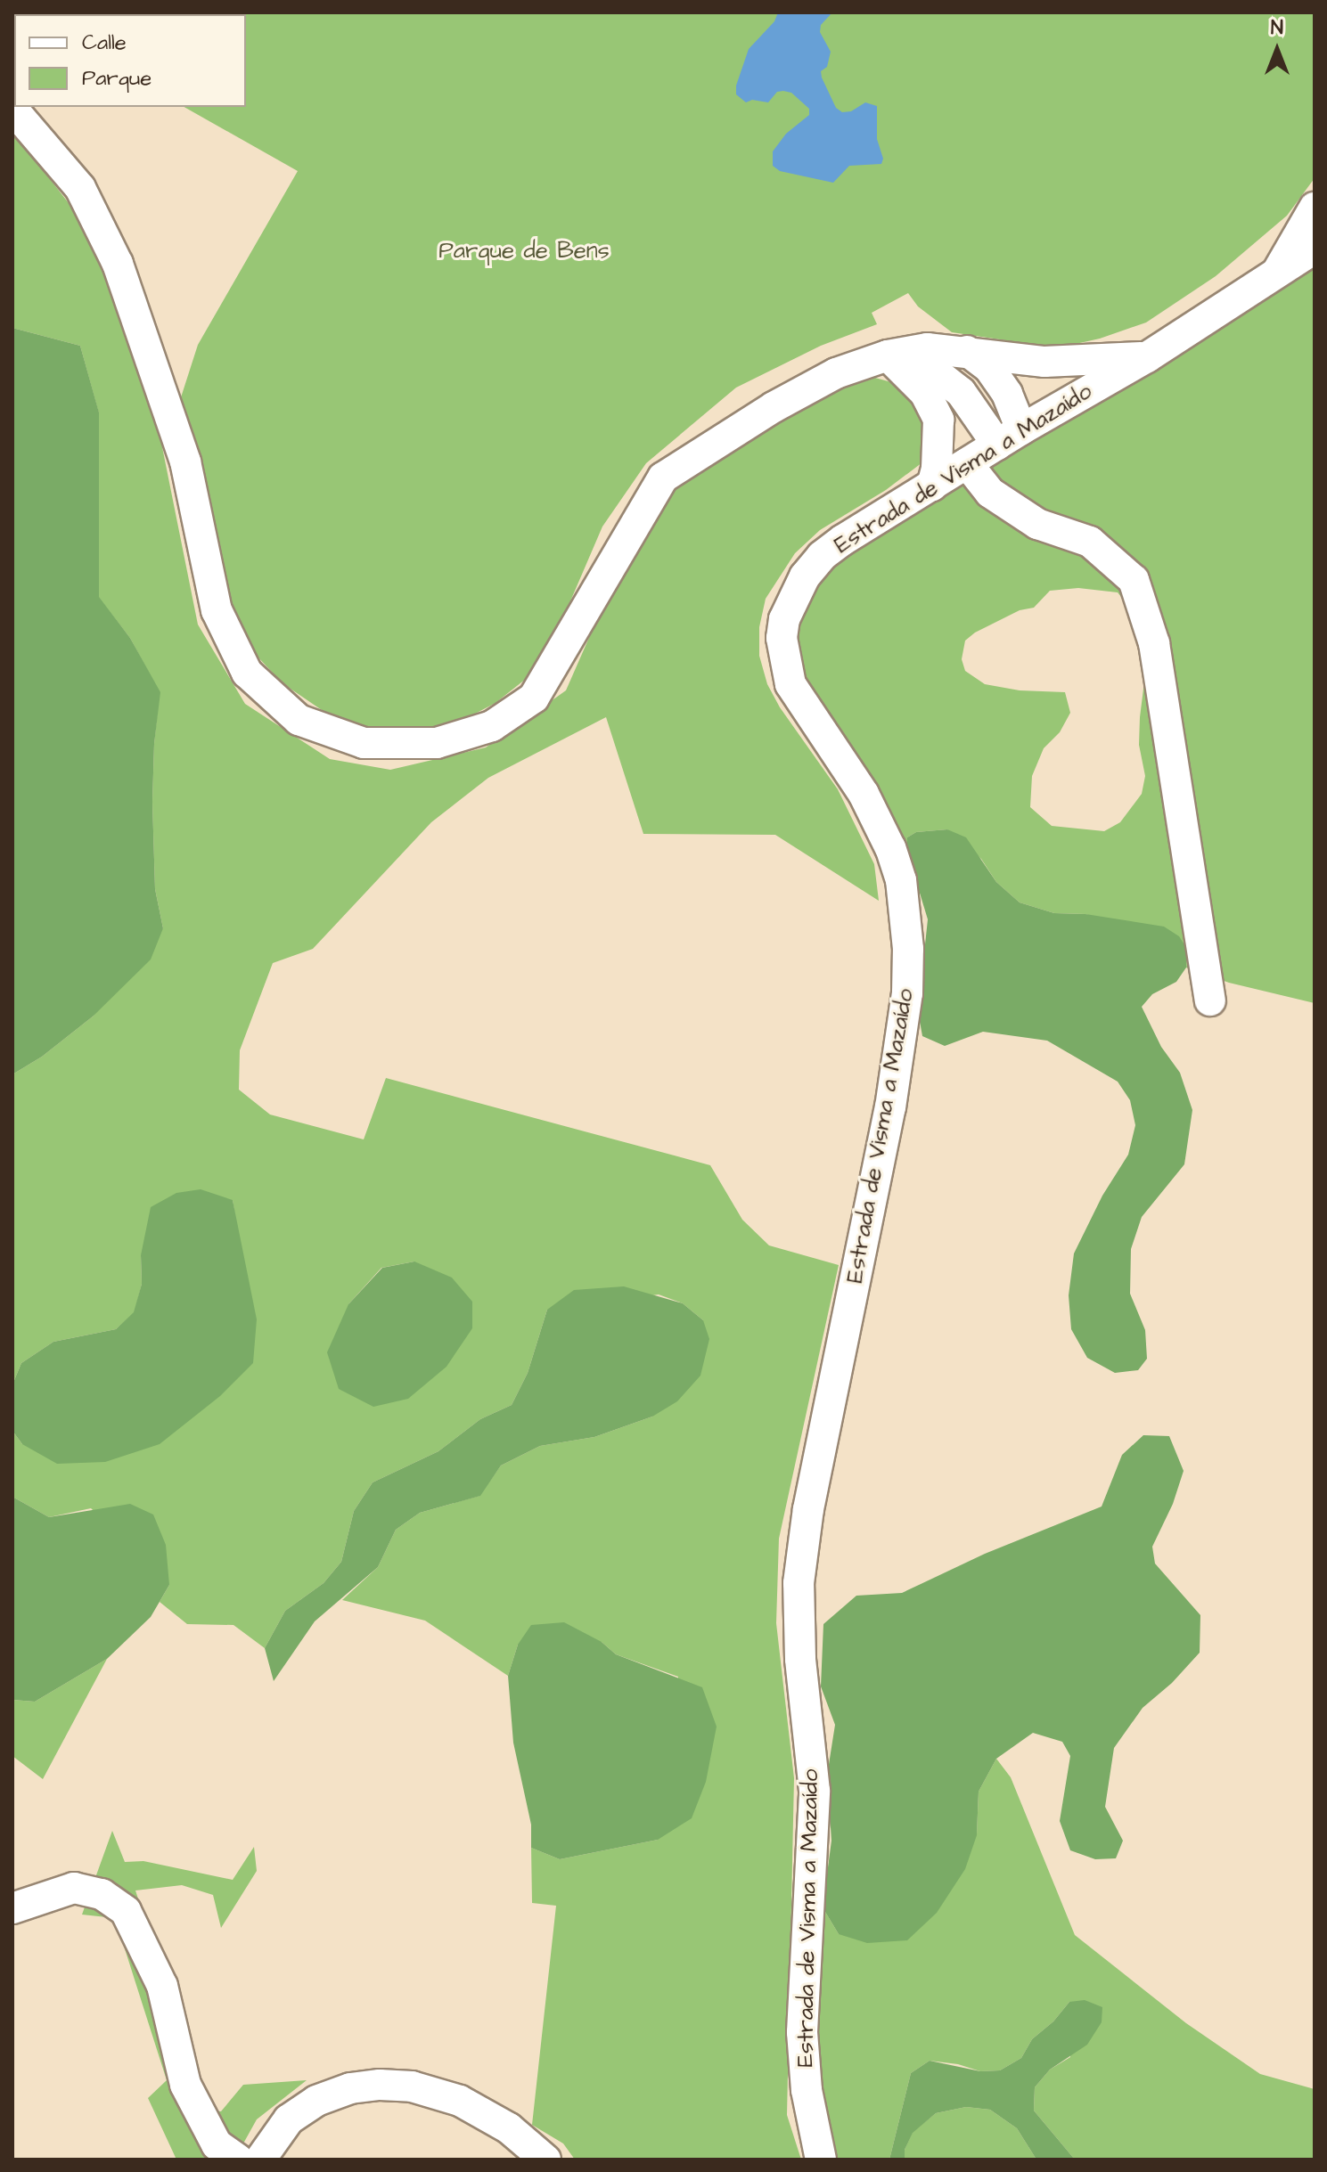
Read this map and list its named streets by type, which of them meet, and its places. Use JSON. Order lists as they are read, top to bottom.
{
  "streets": {
    "street": ["Estrada de Visma a Mazaído"]
  },
  "parks": ["Parque de Bens"],
  "legend": ["Calle", "Parque"],
  "north": "top"
}
